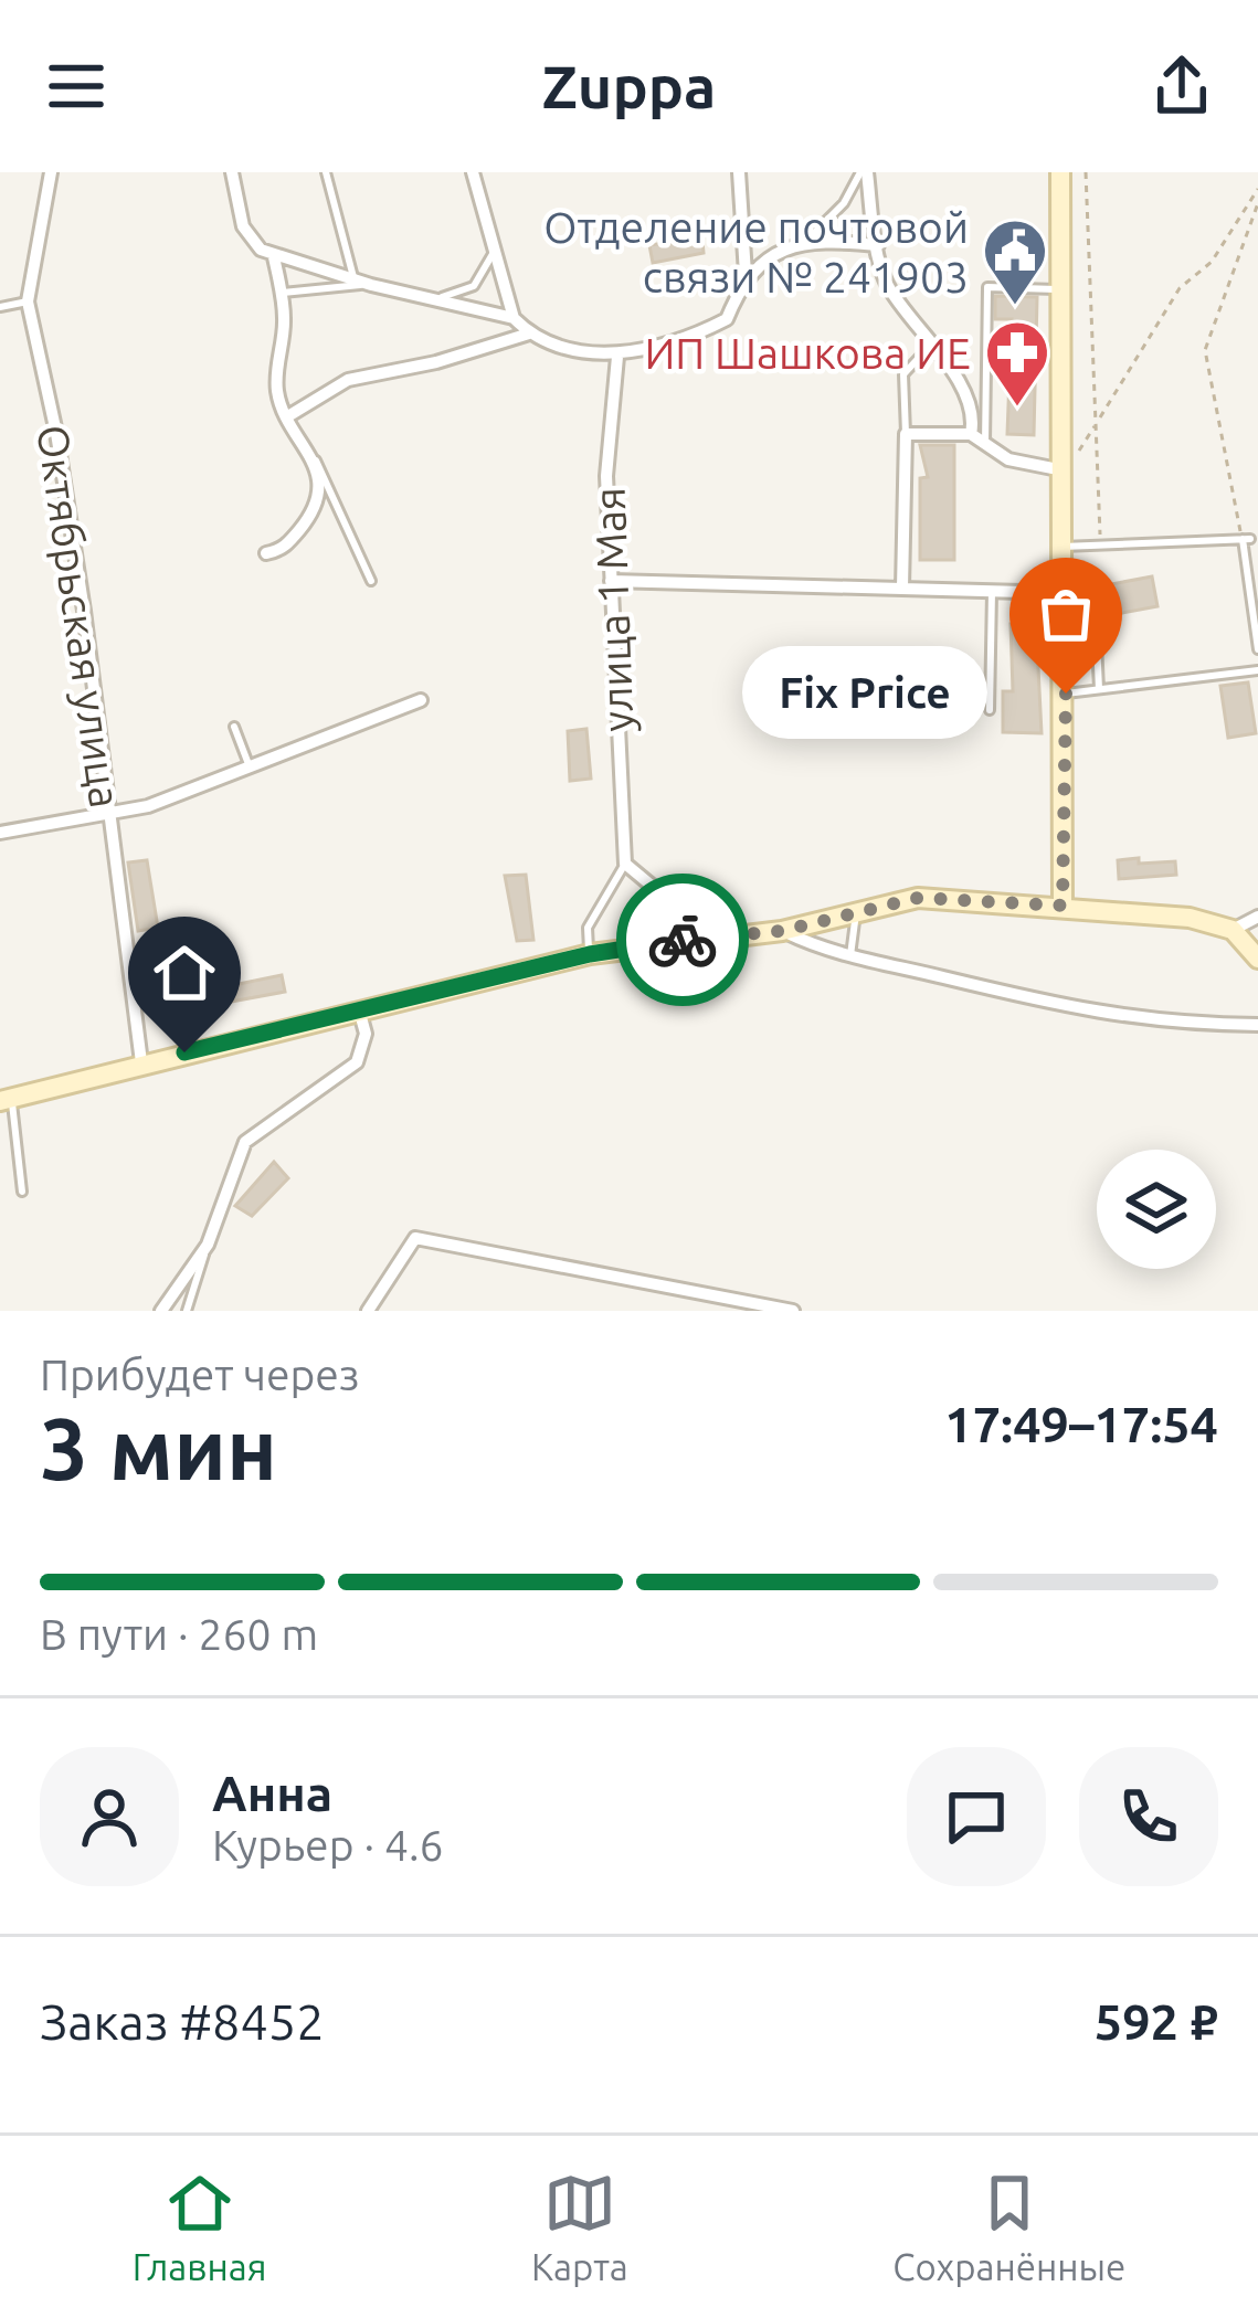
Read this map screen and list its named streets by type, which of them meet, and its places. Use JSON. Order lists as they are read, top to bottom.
{
  "streets": {
    "street": ["улица 1 Мая", "Октябрьская улица"]
  },
  "places": {
    "public building": ["Отделение почтовой связи № 241903"],
    "pharmacy": ["ИП Шашкова ИЕ"],
    "other": ["Fix Price"]
  },
  "page": {
    "header": "Zuppa",
    "bubble": "Fix Price",
    "heading": ["3 мин", "Прибудет через", "17:49–17:54"],
    "panel": [
      "Анна",
      "Курьер · 4.6",
      "Заказ #8452",
      "592 ₽"
    ],
    "bar": "В пути · 260 m",
    "tabs": ["Главная", "Карта", "Сохранённые"]
  }
}
